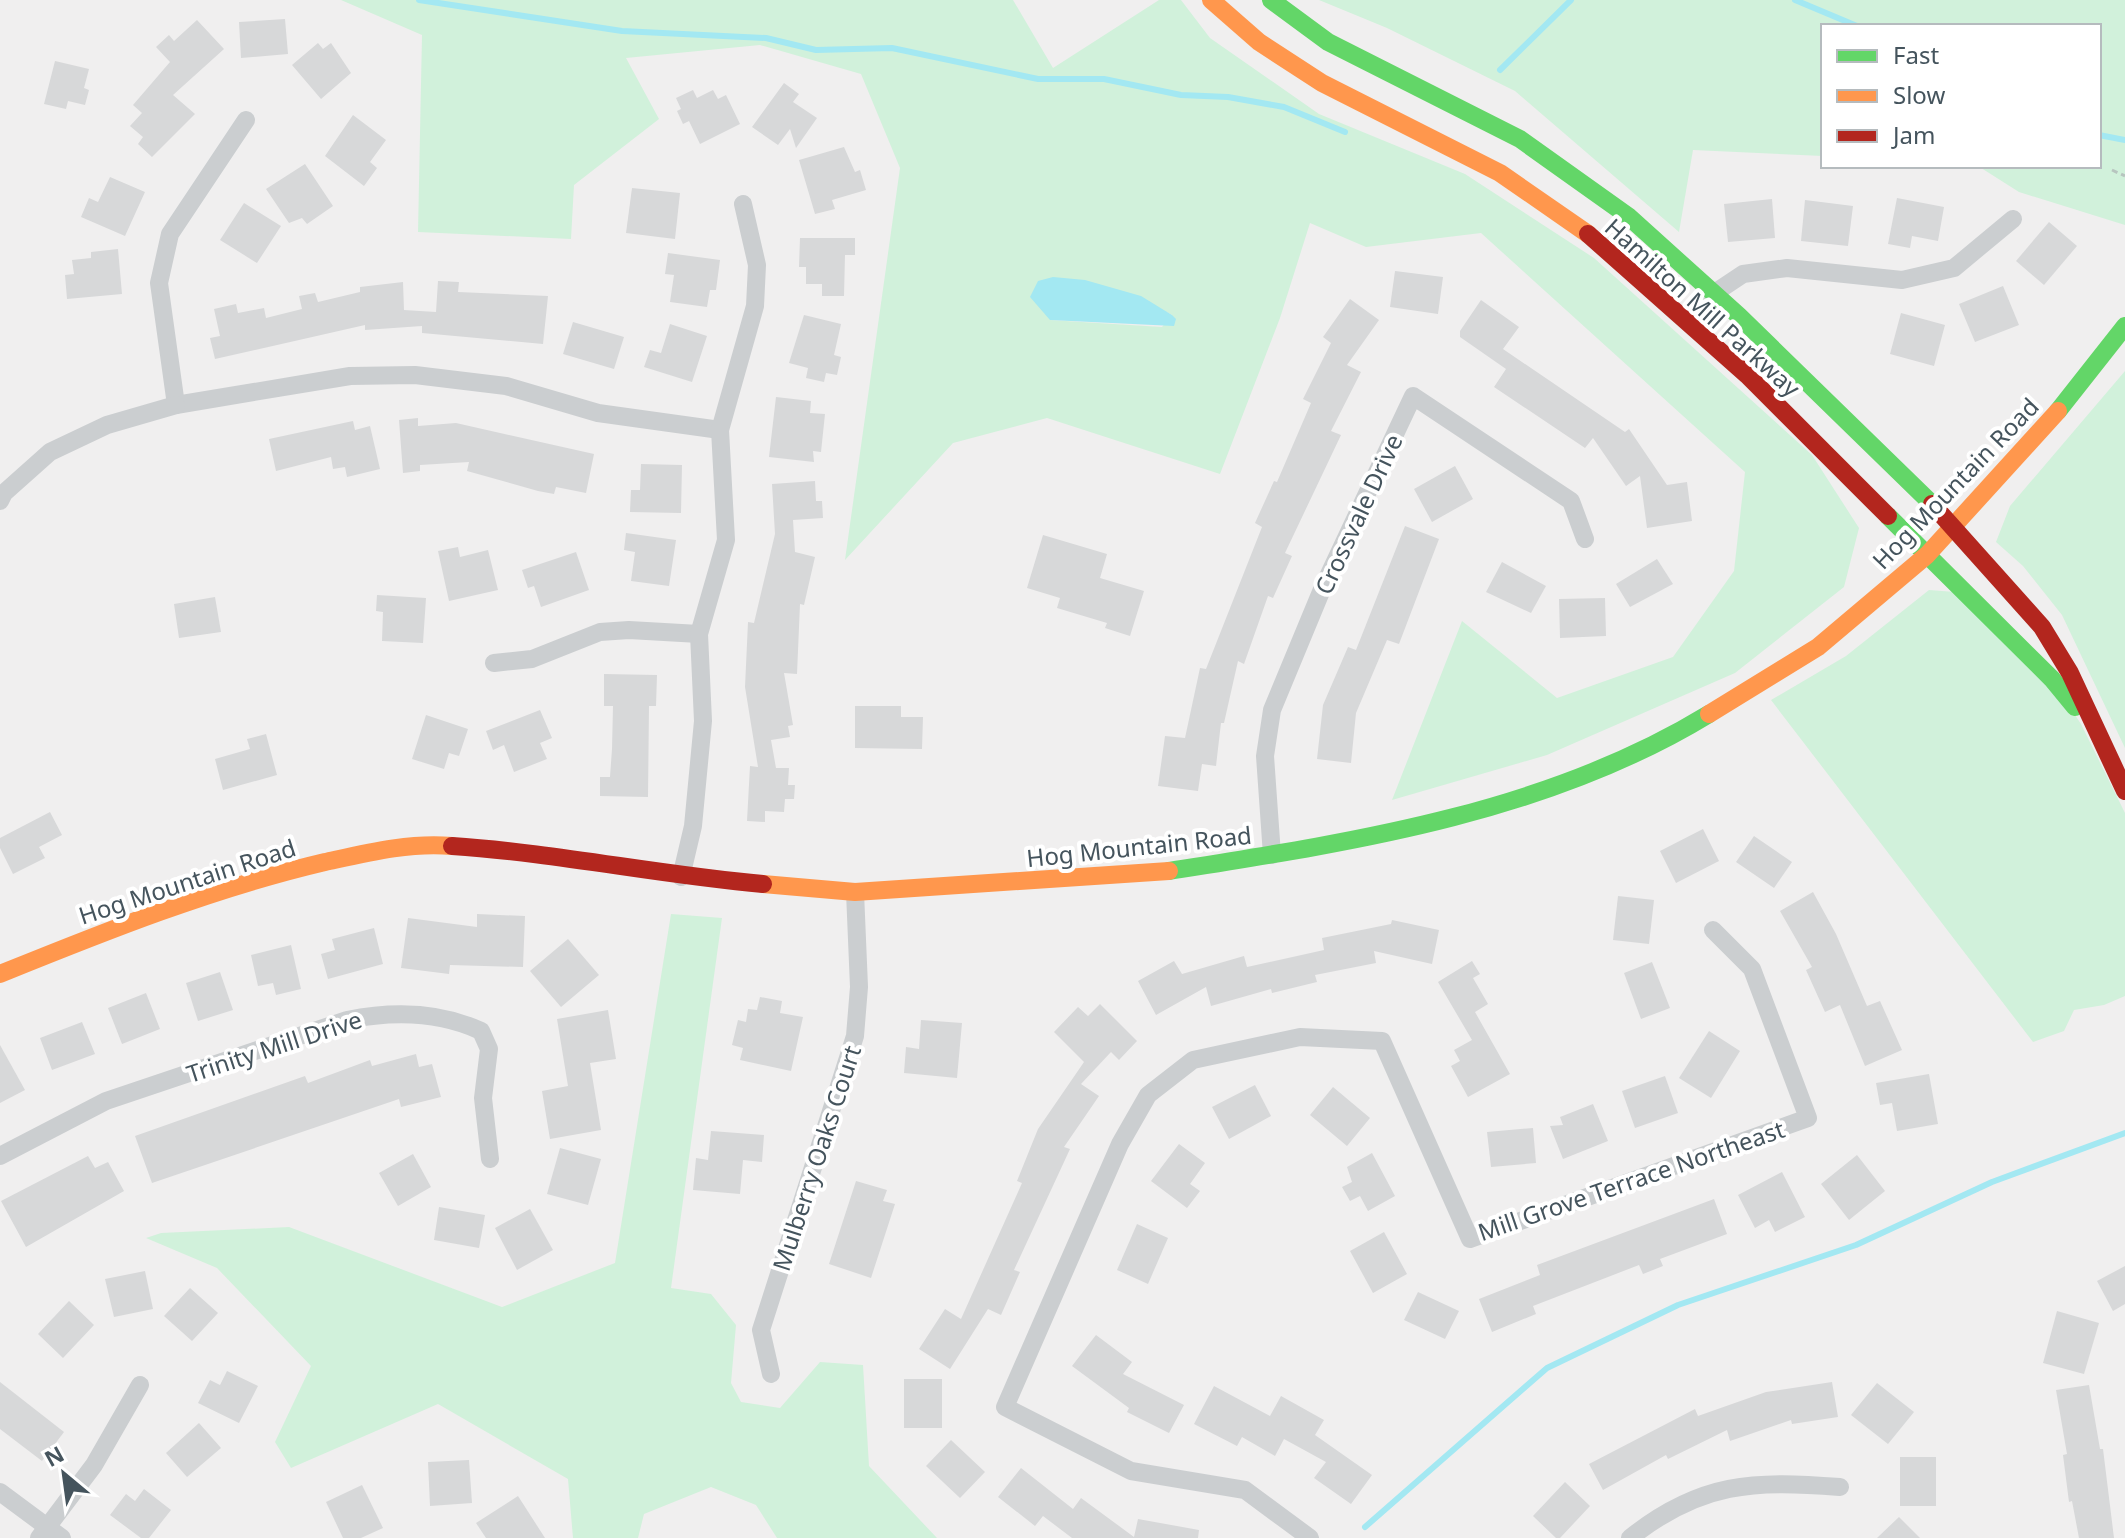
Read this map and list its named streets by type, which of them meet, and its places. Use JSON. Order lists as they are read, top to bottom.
{
  "streets": {
    "street": [
      "Hamilton Mill Parkway",
      "Hog Mountain Road",
      "Crossvale Drive",
      "Trinity Mill Drive",
      "Mulberry Oaks Court",
      "Mill Grove Terrace Northeast"
    ]
  },
  "crossings": [
    ["Hamilton Mill Parkway", "Hog Mountain Road"],
    ["Hog Mountain Road", "Crossvale Drive"],
    ["Hog Mountain Road", "Mulberry Oaks Court"]
  ],
  "legend": ["Fast", "Slow", "Jam"],
  "north": "top left"
}
